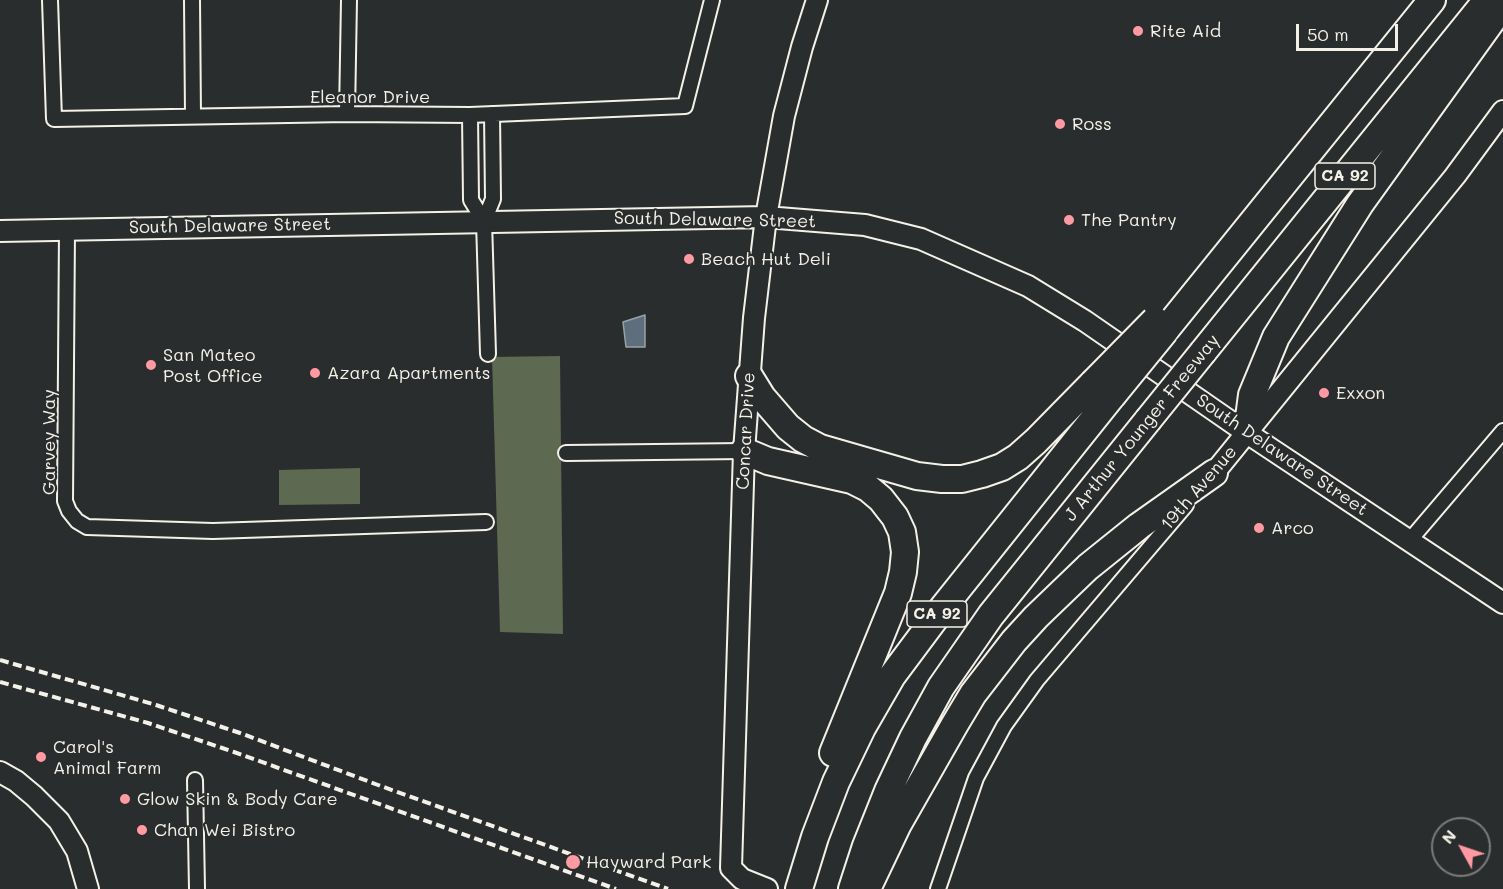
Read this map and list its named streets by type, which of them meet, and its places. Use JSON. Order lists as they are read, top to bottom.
{
  "streets": {
    "highway": ["CA 92", "J Arthur Younger Freeway"],
    "main road": ["South Delaware Street", "Concar Drive", "19th Avenue"],
    "street": ["Eleanor Drive", "Garvey Way"]
  },
  "crossings": [
    ["South Delaware Street", "Concar Drive"],
    ["South Delaware Street", "Garvey Way"],
    ["South Delaware Street", "19th Avenue"]
  ],
  "places": [
    "Rite Aid",
    "Ross",
    "The Pantry",
    "Beach Hut Deli",
    "San Mateo Post Office",
    "Azara Apartments",
    "Exxon",
    "Arco",
    "Carol's Animal Farm",
    "Glow Skin & Body Care",
    "Chan Wei Bistro",
    "Hayward Park"
  ],
  "scale_bar": "50 m",
  "north": "top left"
}
